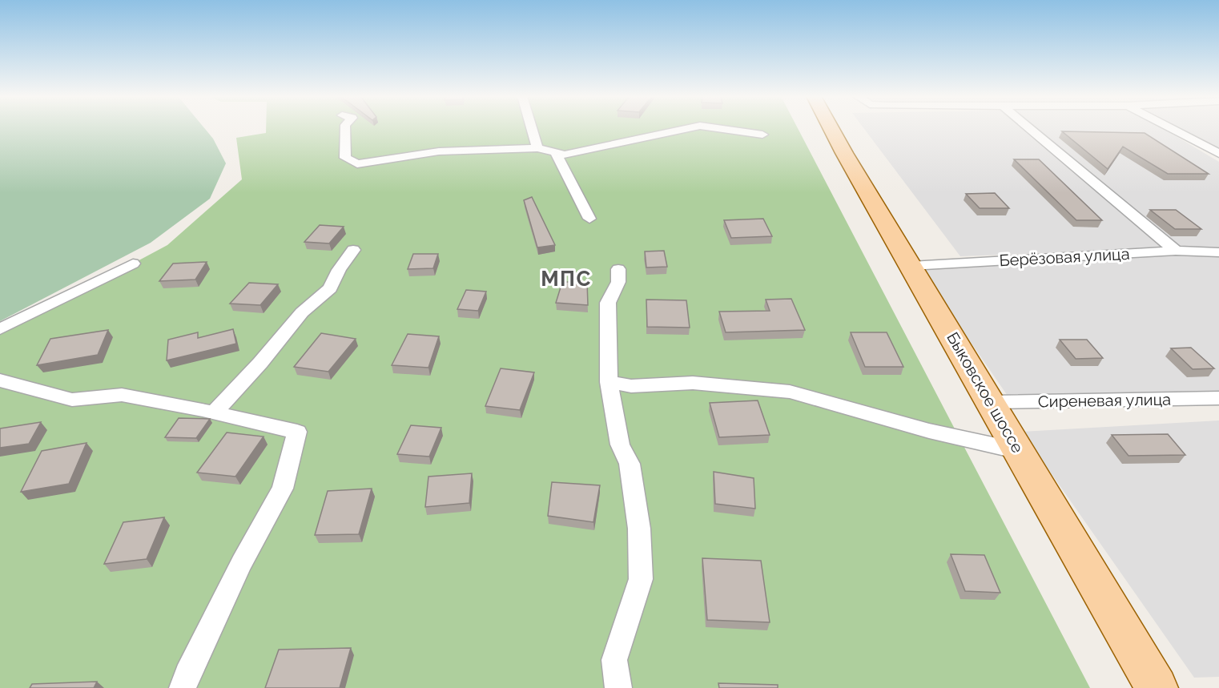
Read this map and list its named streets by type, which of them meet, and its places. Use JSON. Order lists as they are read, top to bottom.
{
  "streets": {
    "main road": ["Быковское шоссе"],
    "street": ["Берёзовая улица", "Сиреневая улица"]
  },
  "crossings": [
    ["Берёзовая улица", "Быковское шоссе"],
    ["Быковское шоссе", "Сиреневая улица"]
  ],
  "districts": ["МПС"]
}
